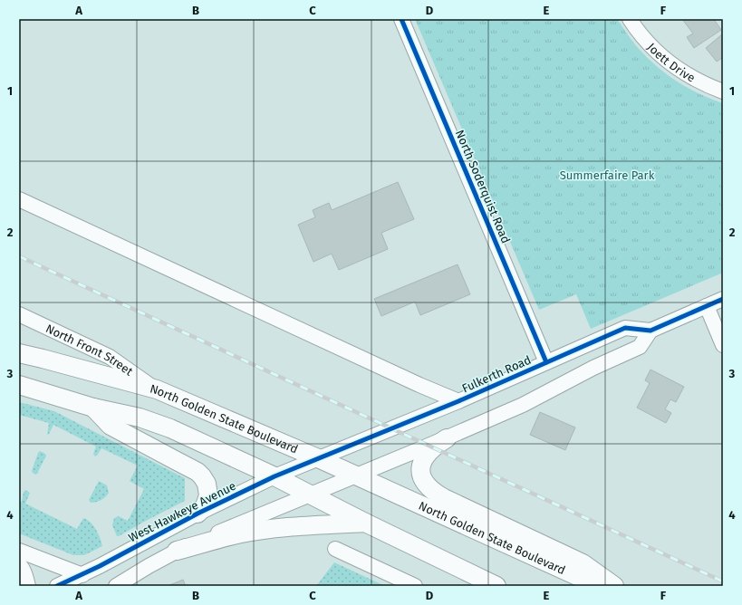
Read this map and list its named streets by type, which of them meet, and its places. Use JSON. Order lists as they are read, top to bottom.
{
  "streets": {
    "main road": ["North Golden State Boulevard"],
    "street": [
      "Joett Drive",
      "North Soderquist Road",
      "North Front Street",
      "Fulkerth Road",
      "West Hawkeye Avenue"
    ]
  },
  "crossings": [
    ["North Soderquist Road", "Fulkerth Road"],
    ["North Front Street", "North Golden State Boulevard"],
    ["Fulkerth Road", "North Golden State Boulevard"],
    ["Fulkerth Road", "West Hawkeye Avenue"],
    ["North Golden State Boulevard", "West Hawkeye Avenue"]
  ],
  "parks": ["Summerfaire Park"],
  "grid": {
    "columns": [
      "A",
      "B",
      "C",
      "D",
      "E",
      "F"
    ],
    "rows": [
      "1",
      "2",
      "3",
      "4"
    ]
  }
}
